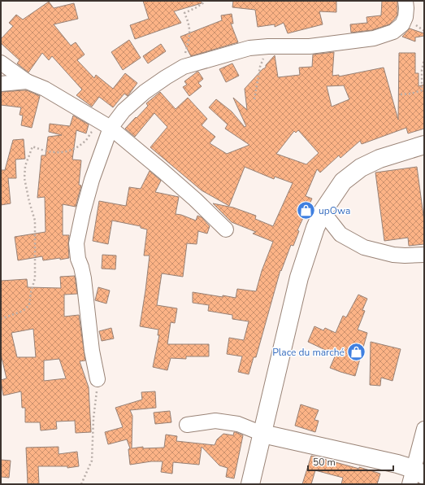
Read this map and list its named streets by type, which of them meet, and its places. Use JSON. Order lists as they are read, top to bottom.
{
  "places": {
    "shop": ["upOwa", "Place du marché"]
  },
  "scale_bar": "50 m"
}
